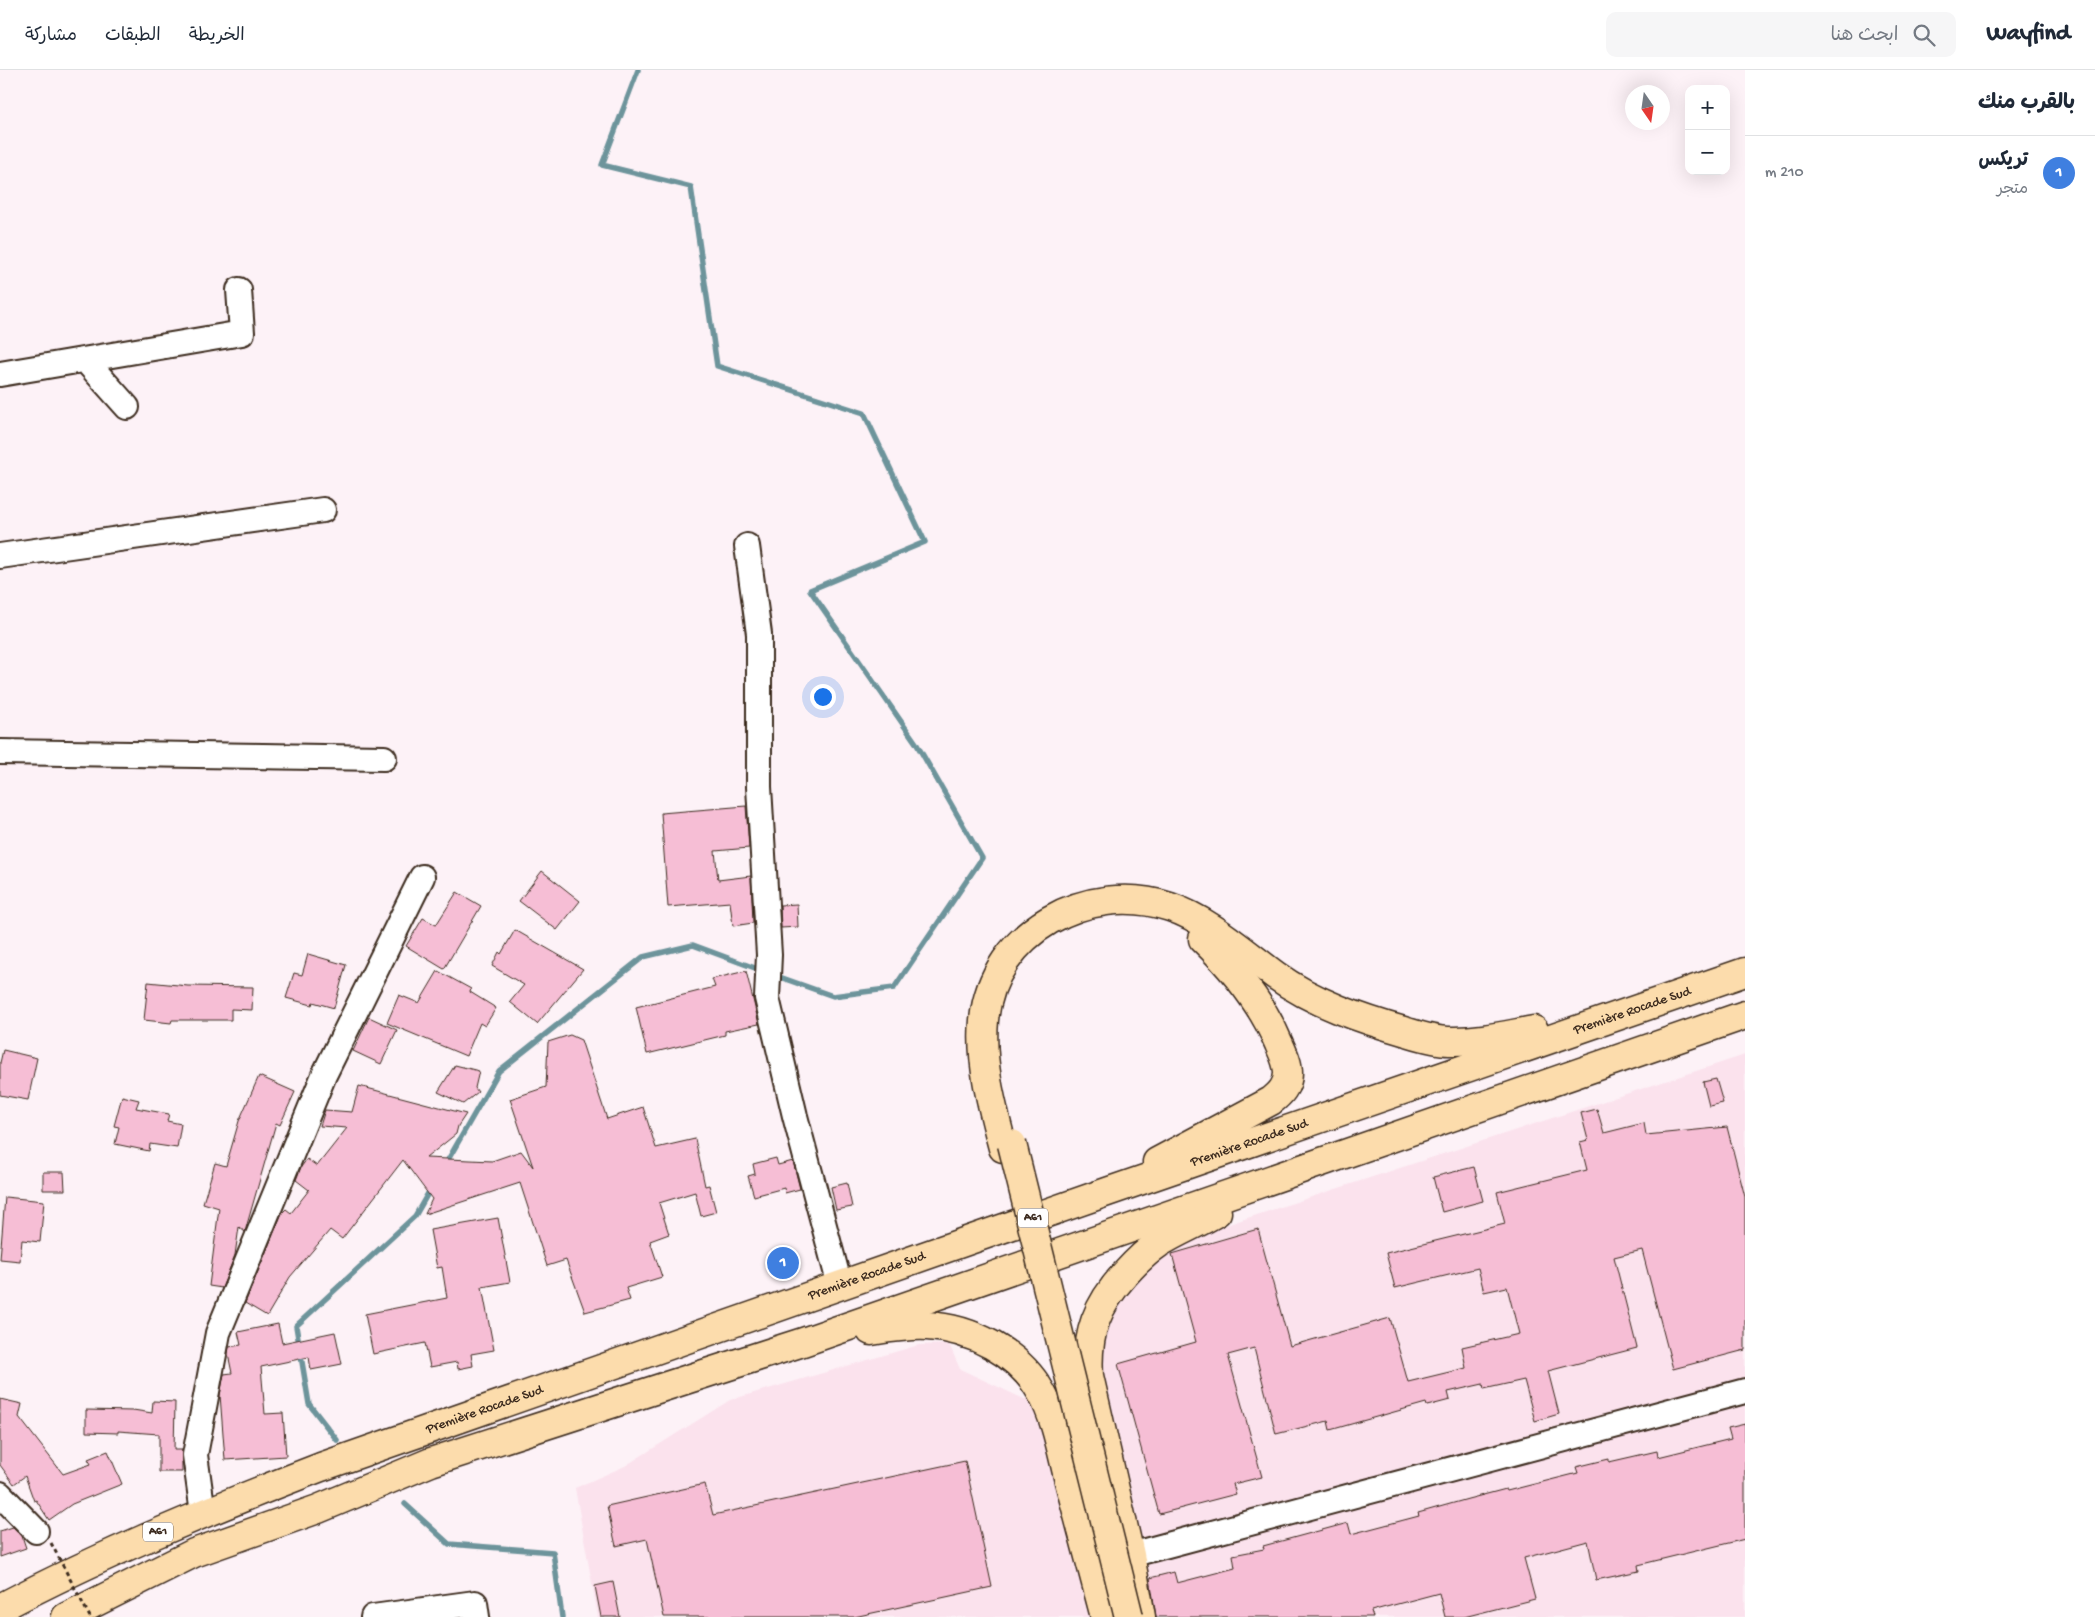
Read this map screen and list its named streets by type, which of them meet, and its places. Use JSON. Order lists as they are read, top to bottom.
{
  "streets": {
    "highway": ["Première Rocade Sud", "A61"]
  },
  "north": "bottom",
  "page": {
    "header": "Wayfind",
    "search": "ابحث هنا",
    "nav": ["الخريطة", "الطبقات", "مشاركة"],
    "heading": "بالقرب منك",
    "map_buttons": ["+", "−"],
    "list": [
      {
        "mark": "1",
        "name": "تريكس",
        "note": "متجر",
        "value": "210 m"
      }
    ],
    "pins": "1"
  }
}
